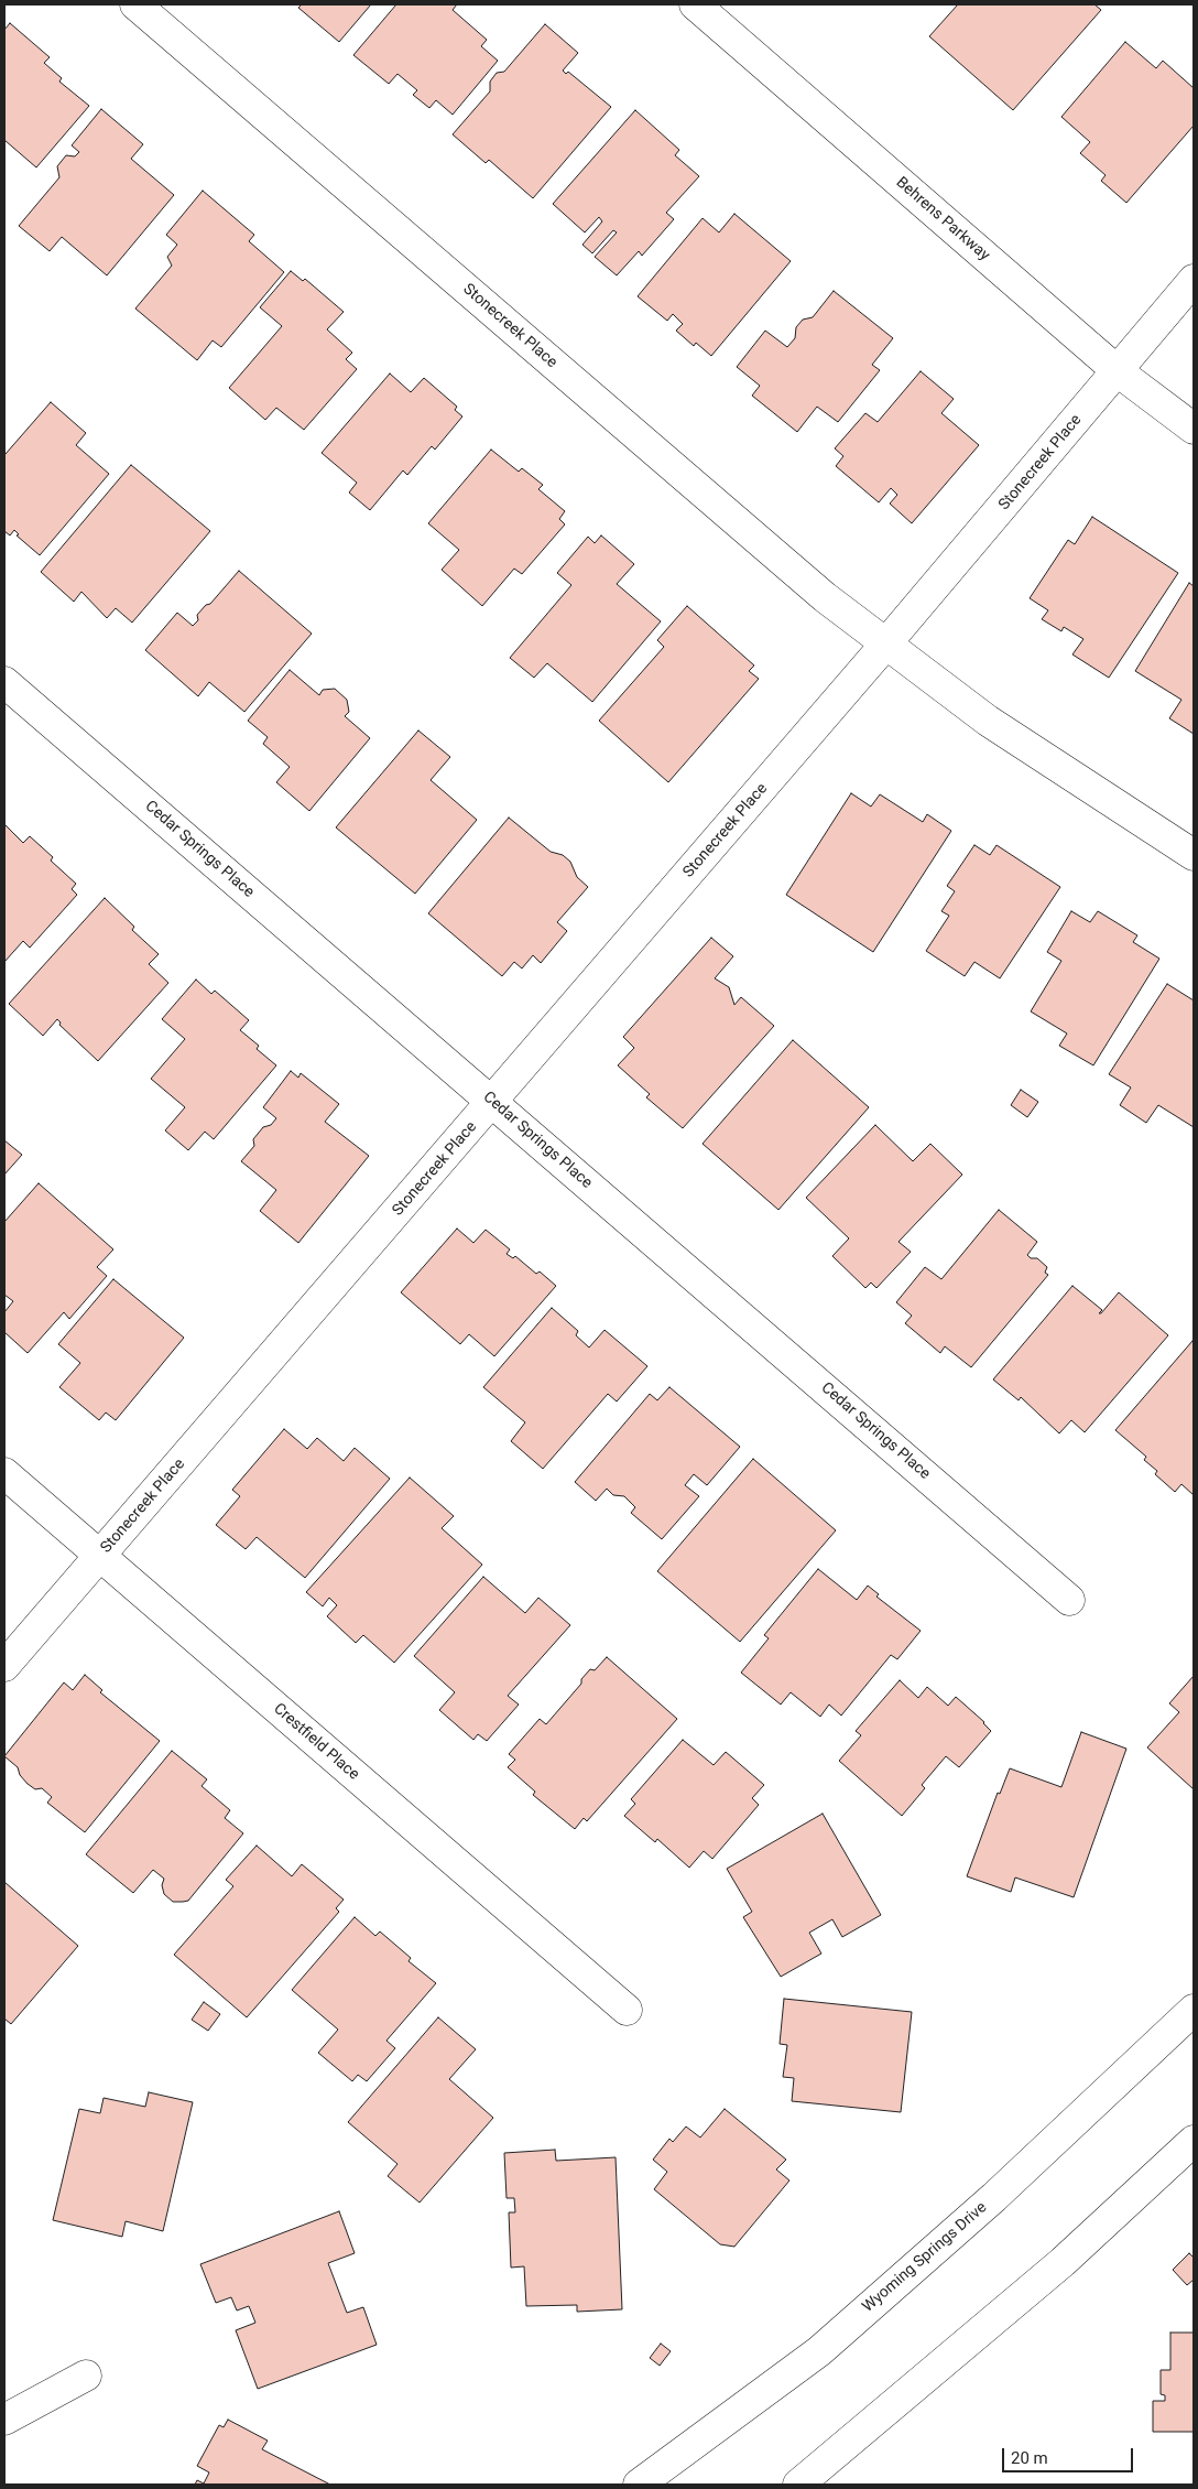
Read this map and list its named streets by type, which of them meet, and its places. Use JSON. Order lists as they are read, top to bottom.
{
  "streets": {
    "street": [
      "Behrens Parkway",
      "Stonecreek Place",
      "Cedar Springs Place",
      "Crestfield Place",
      "Wyoming Springs Drive"
    ]
  },
  "crossings": [
    ["Behrens Parkway", "Stonecreek Place"],
    ["Stonecreek Place", "Cedar Springs Place"],
    ["Stonecreek Place", "Crestfield Place"]
  ],
  "scale_bar": "20 m"
}
